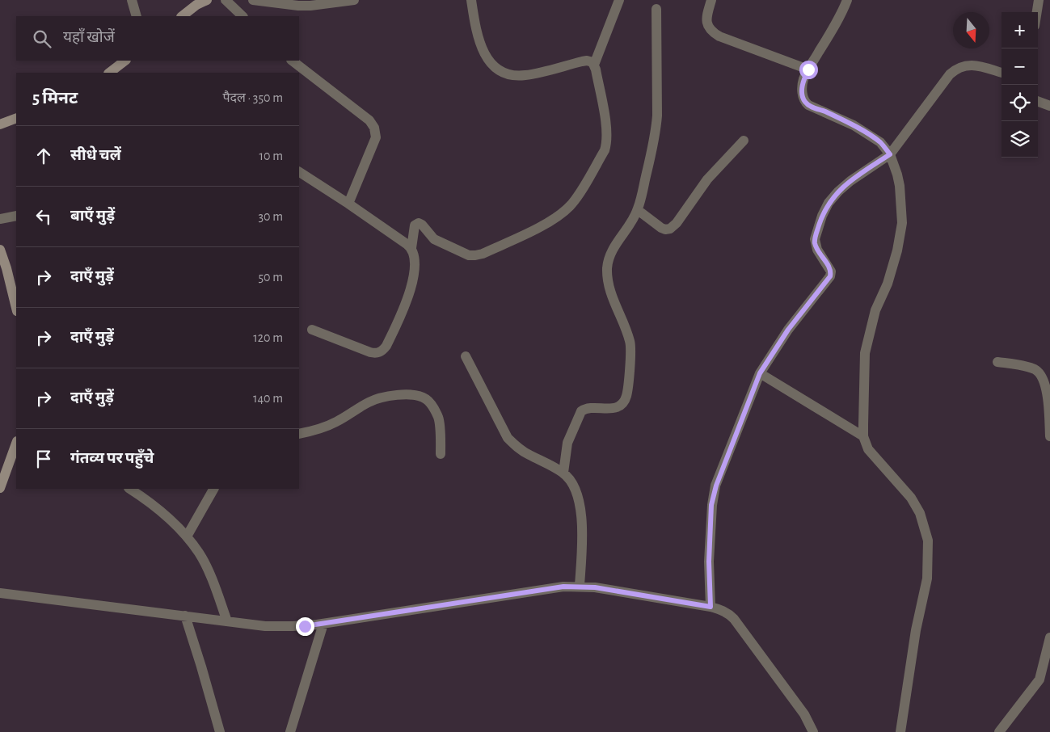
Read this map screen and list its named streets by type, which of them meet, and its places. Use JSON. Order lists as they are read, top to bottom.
{
  "north": "bottom",
  "page": {
    "map_buttons": ["+", "−"],
    "search": "यहाँ खोजें",
    "heading": ["5 मिनट", "पैदल · 350 m"],
    "list": [
      ["सीधे चलें", "10 m"],
      ["बाएँ मुड़ें", "30 m"],
      ["दाएँ मुड़ें", "50 m"],
      ["दाएँ मुड़ें", "120 m"],
      ["दाएँ मुड़ें", "140 m"],
      "गंतव्य पर पहुँचे"
    ]
  }
}
